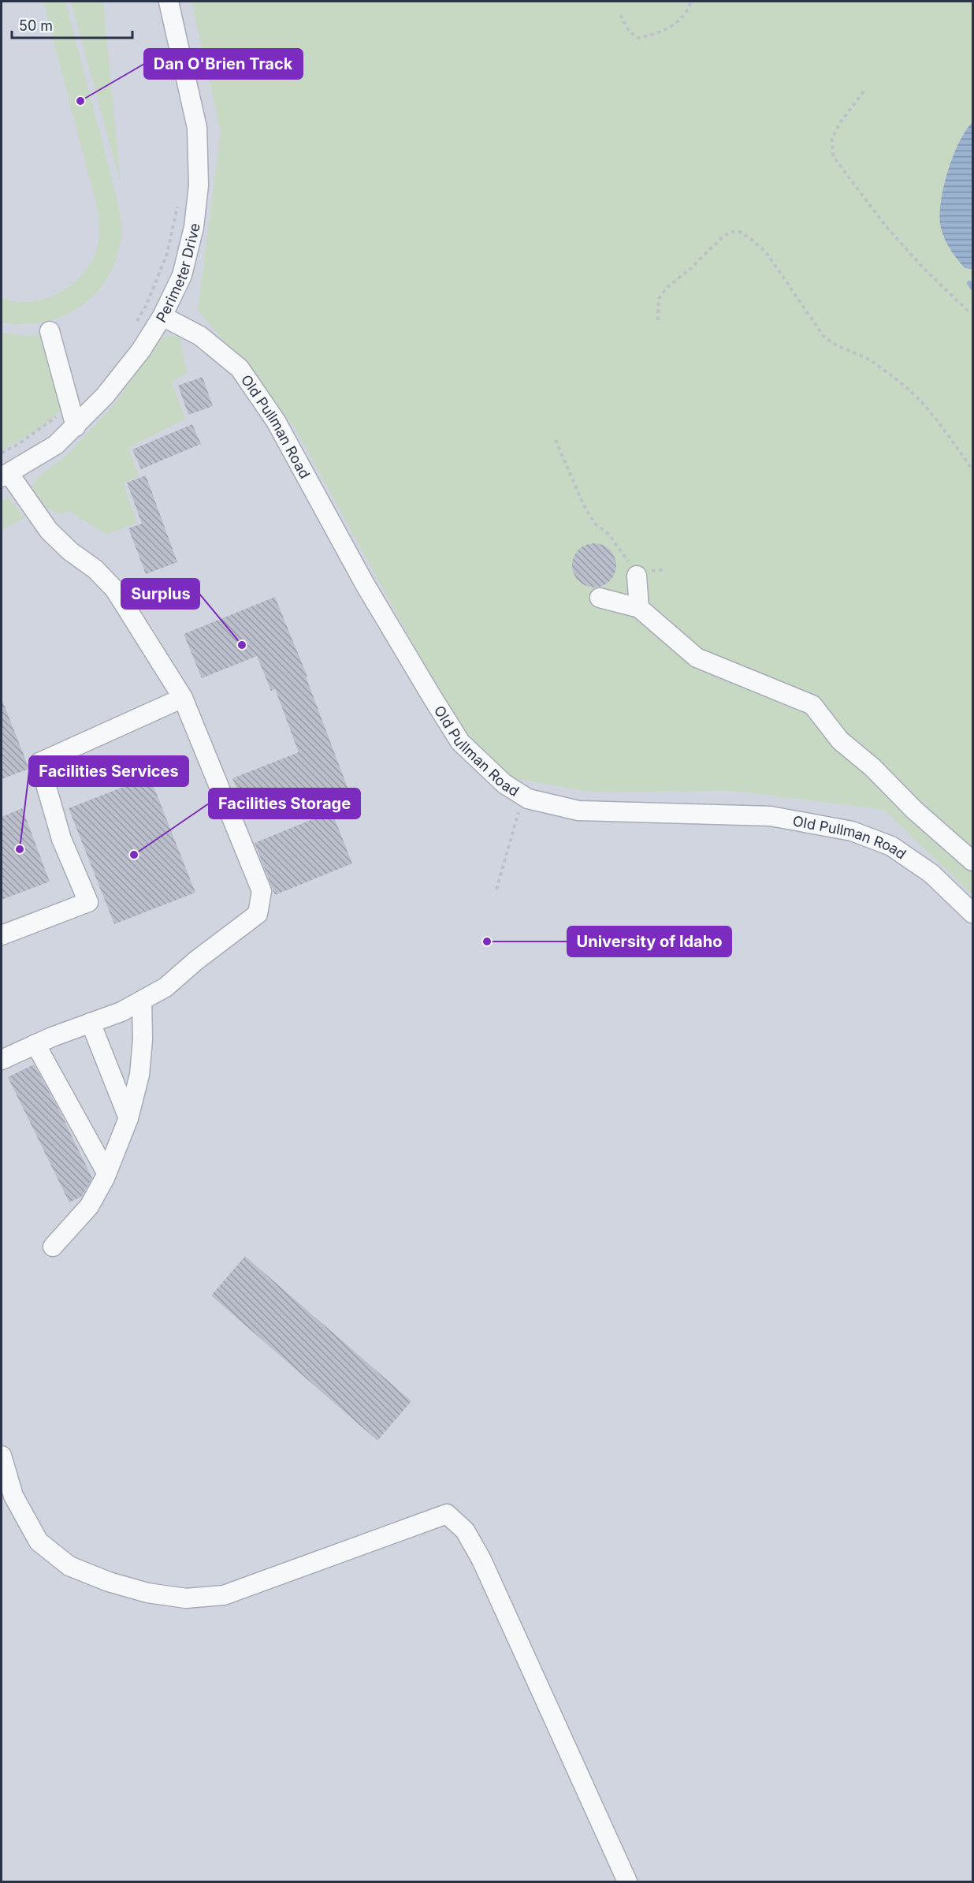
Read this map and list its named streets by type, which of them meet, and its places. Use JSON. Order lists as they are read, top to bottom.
{
  "streets": {
    "street": ["Perimeter Drive", "Old Pullman Road"]
  },
  "crossings": [
    ["Perimeter Drive", "Old Pullman Road"]
  ],
  "places": [
    "Dan O'Brien Track",
    "Surplus",
    "Facilities Services",
    "Facilities Storage",
    "University of Idaho"
  ],
  "scale_bar": "50 m"
}
